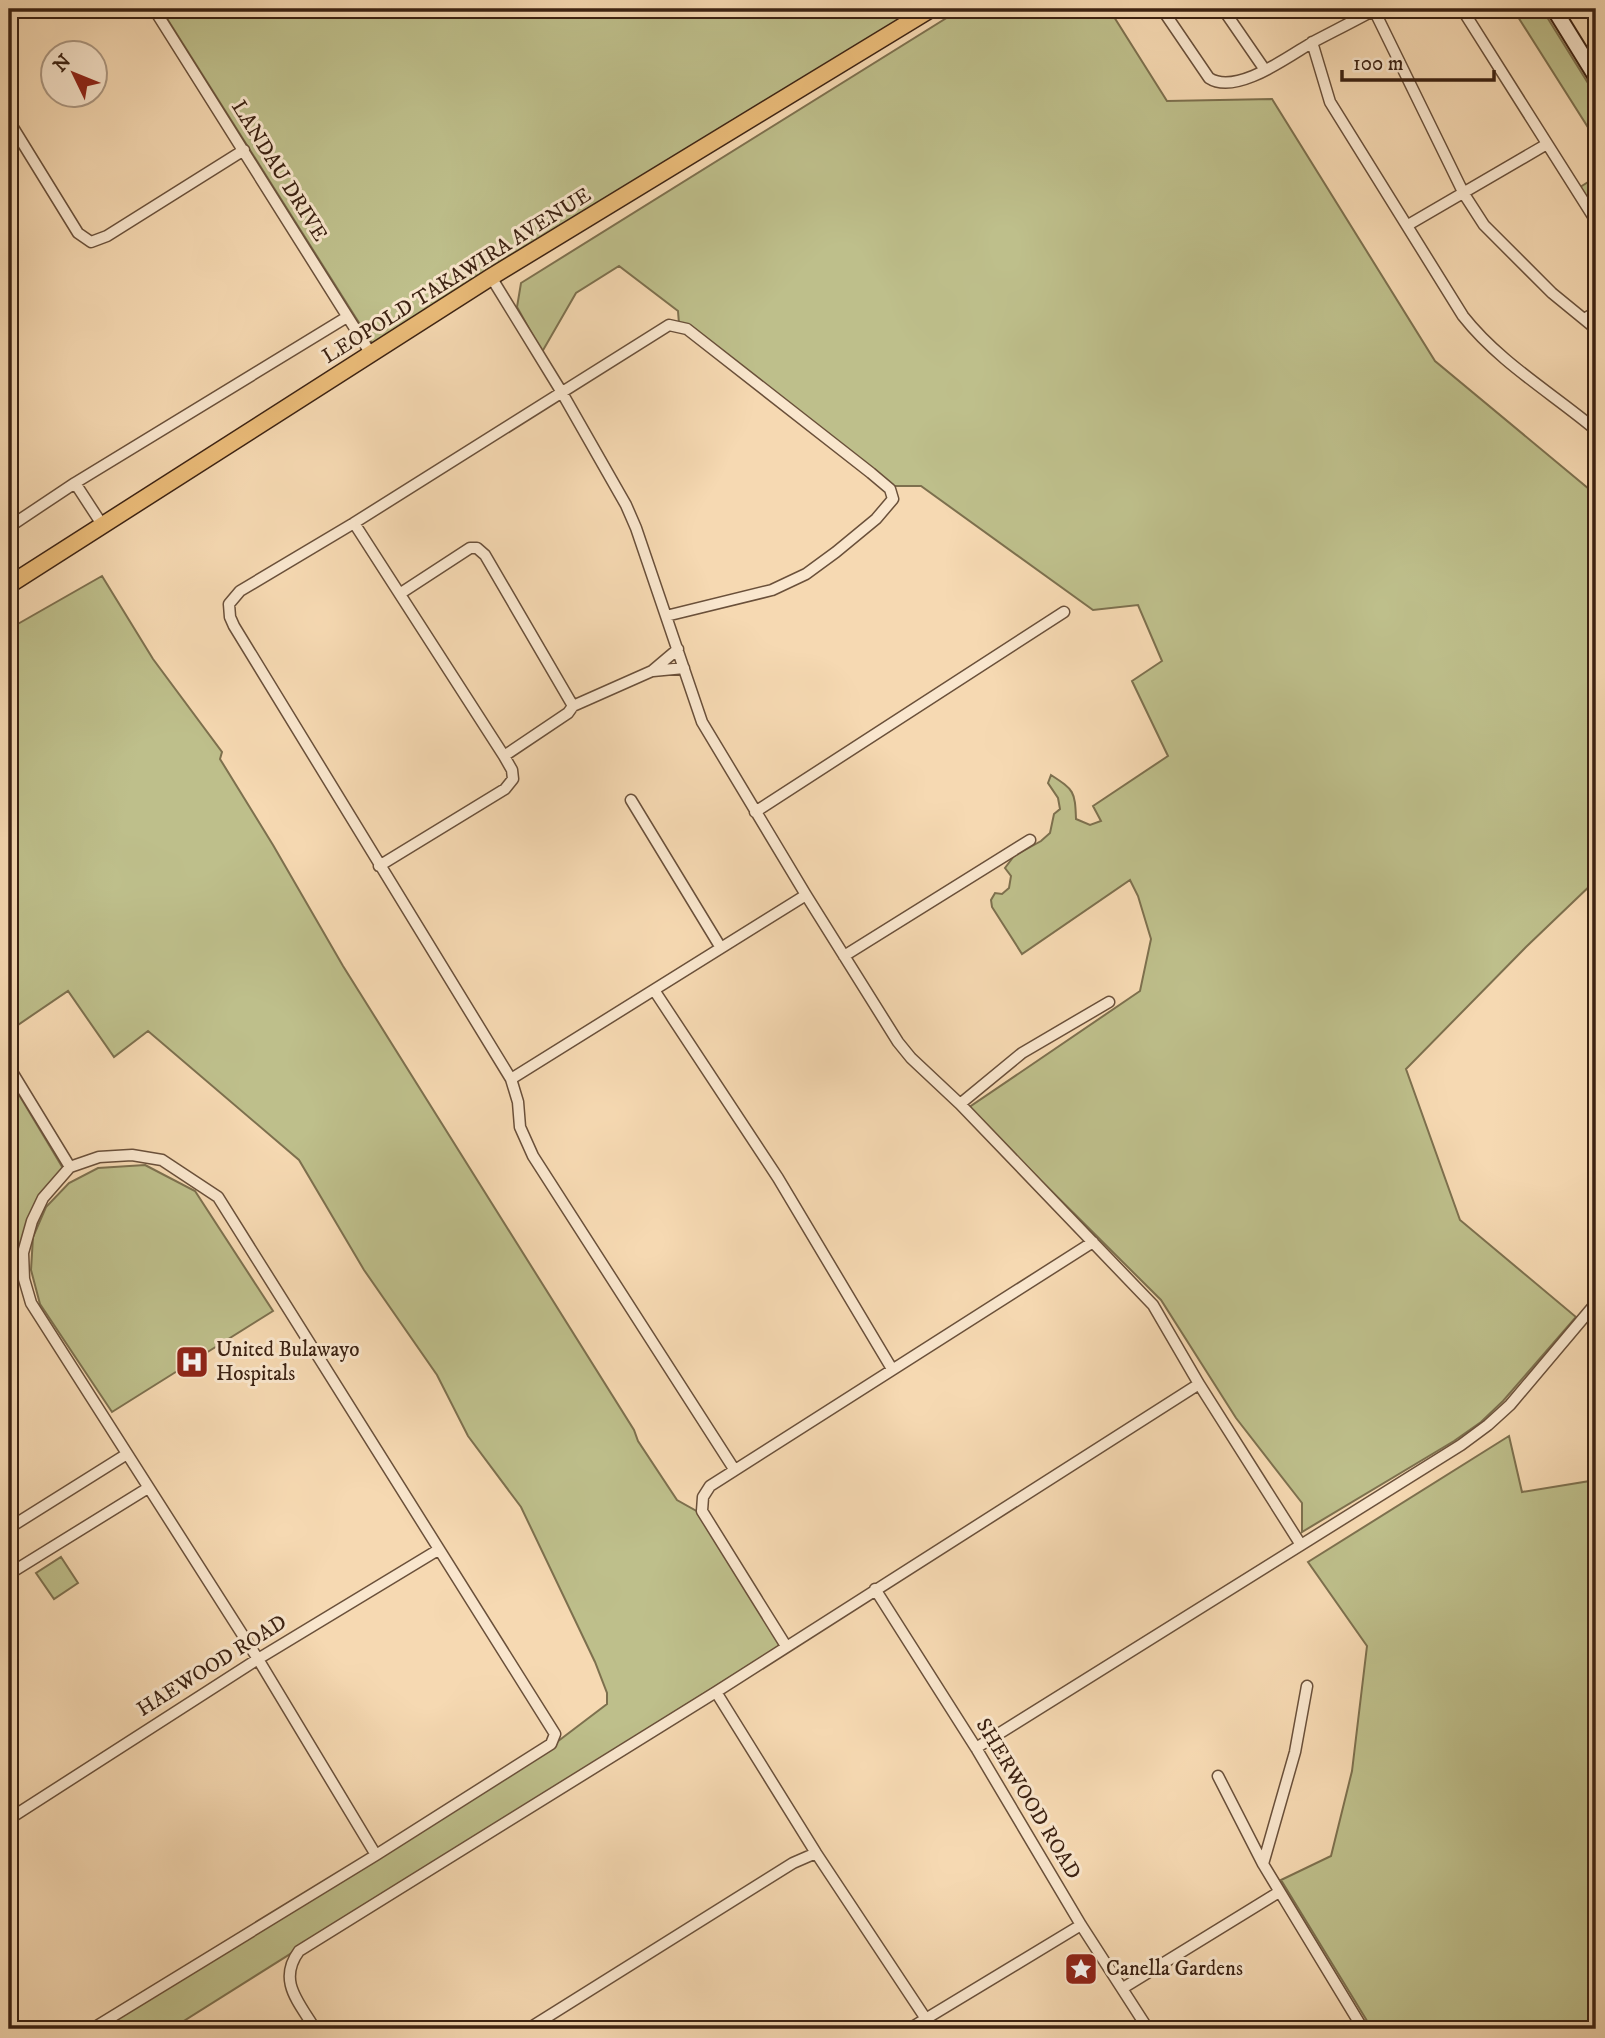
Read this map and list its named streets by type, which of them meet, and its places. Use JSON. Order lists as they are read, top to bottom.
{
  "streets": {
    "highway": ["LEOPOLD TAKAWIRA AVENUE"],
    "street": ["LANDAU DRIVE", "HAEWOOD ROAD", "SHERWOOD ROAD"]
  },
  "crossings": [
    ["LANDAU DRIVE", "LEOPOLD TAKAWIRA AVENUE"]
  ],
  "places": {
    "hospital": ["United Bulawayo Hospitals"],
    "place": ["Canella Gardens"]
  },
  "scale_bar": "100 m",
  "north": "top left"
}
